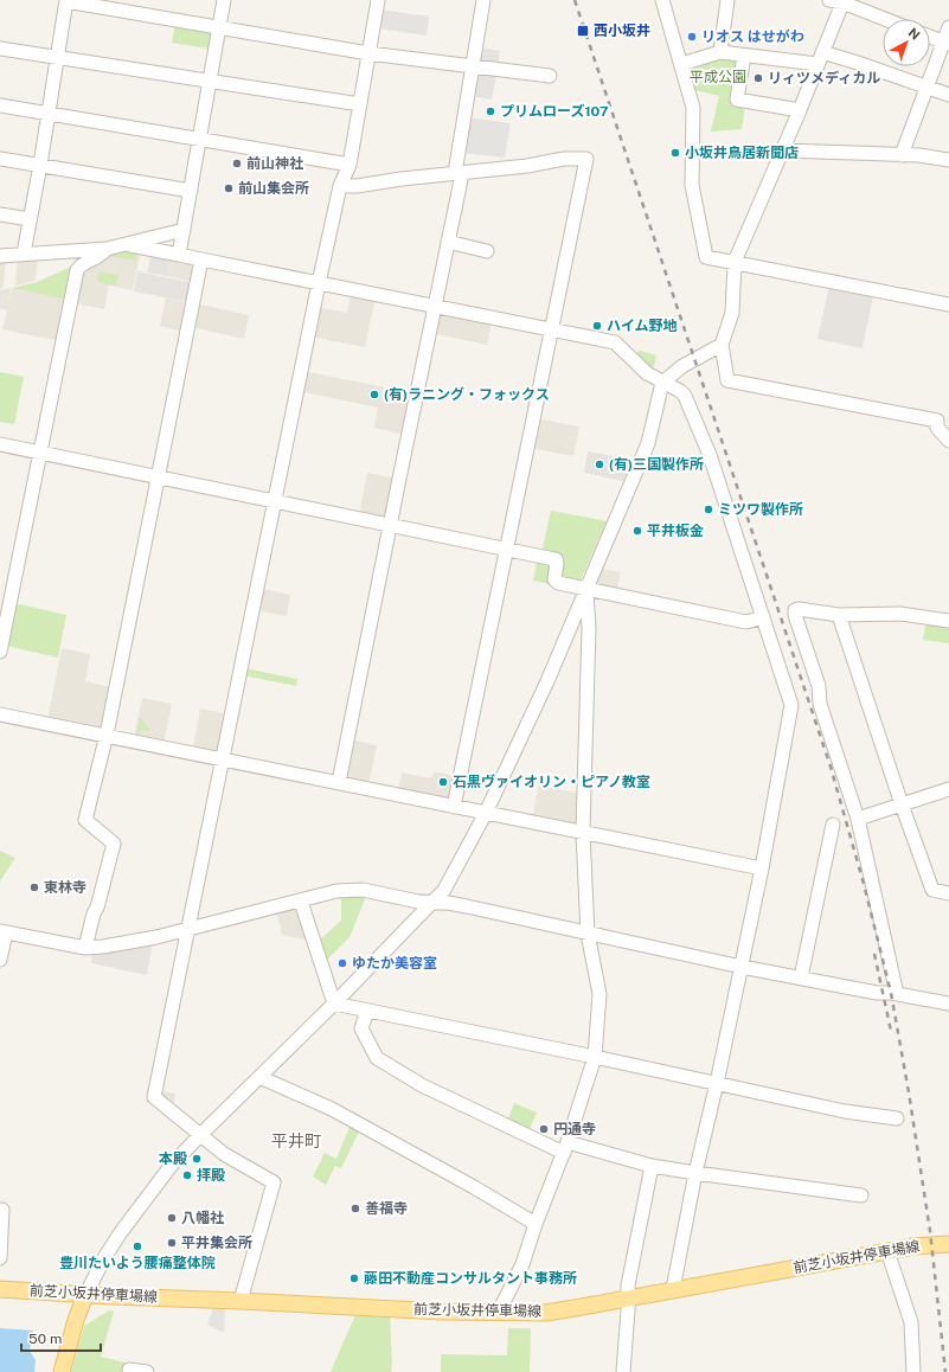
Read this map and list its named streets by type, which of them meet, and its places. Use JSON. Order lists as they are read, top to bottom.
{
  "streets": {
    "main road": ["前芝小坂井停車場線"]
  },
  "districts": ["平井町"],
  "parks": ["平成公園"],
  "places": {
    "transit": ["西小坂井"],
    "other": [
      "リオス はせがわ",
      "リィツメディカル",
      "プリムローズ107",
      "小坂井鳥居新聞店",
      "前山神社",
      "前山集会所",
      "ハイム野地",
      "(有)ラニング・フォックス",
      "(有)三国製作所",
      "ミツワ製作所",
      "平井板金",
      "石黒ヴァイオリン・ピアノ教室",
      "東林寺",
      "ゆたか美容室",
      "円通寺",
      "本殿",
      "拝殿",
      "善福寺",
      "八幡社",
      "平井集会所",
      "豊川たいよう腰痛整体院",
      "藤田不動産コンサルタント事務所"
    ]
  },
  "scale_bar": "50 m",
  "north": "top right"
}
